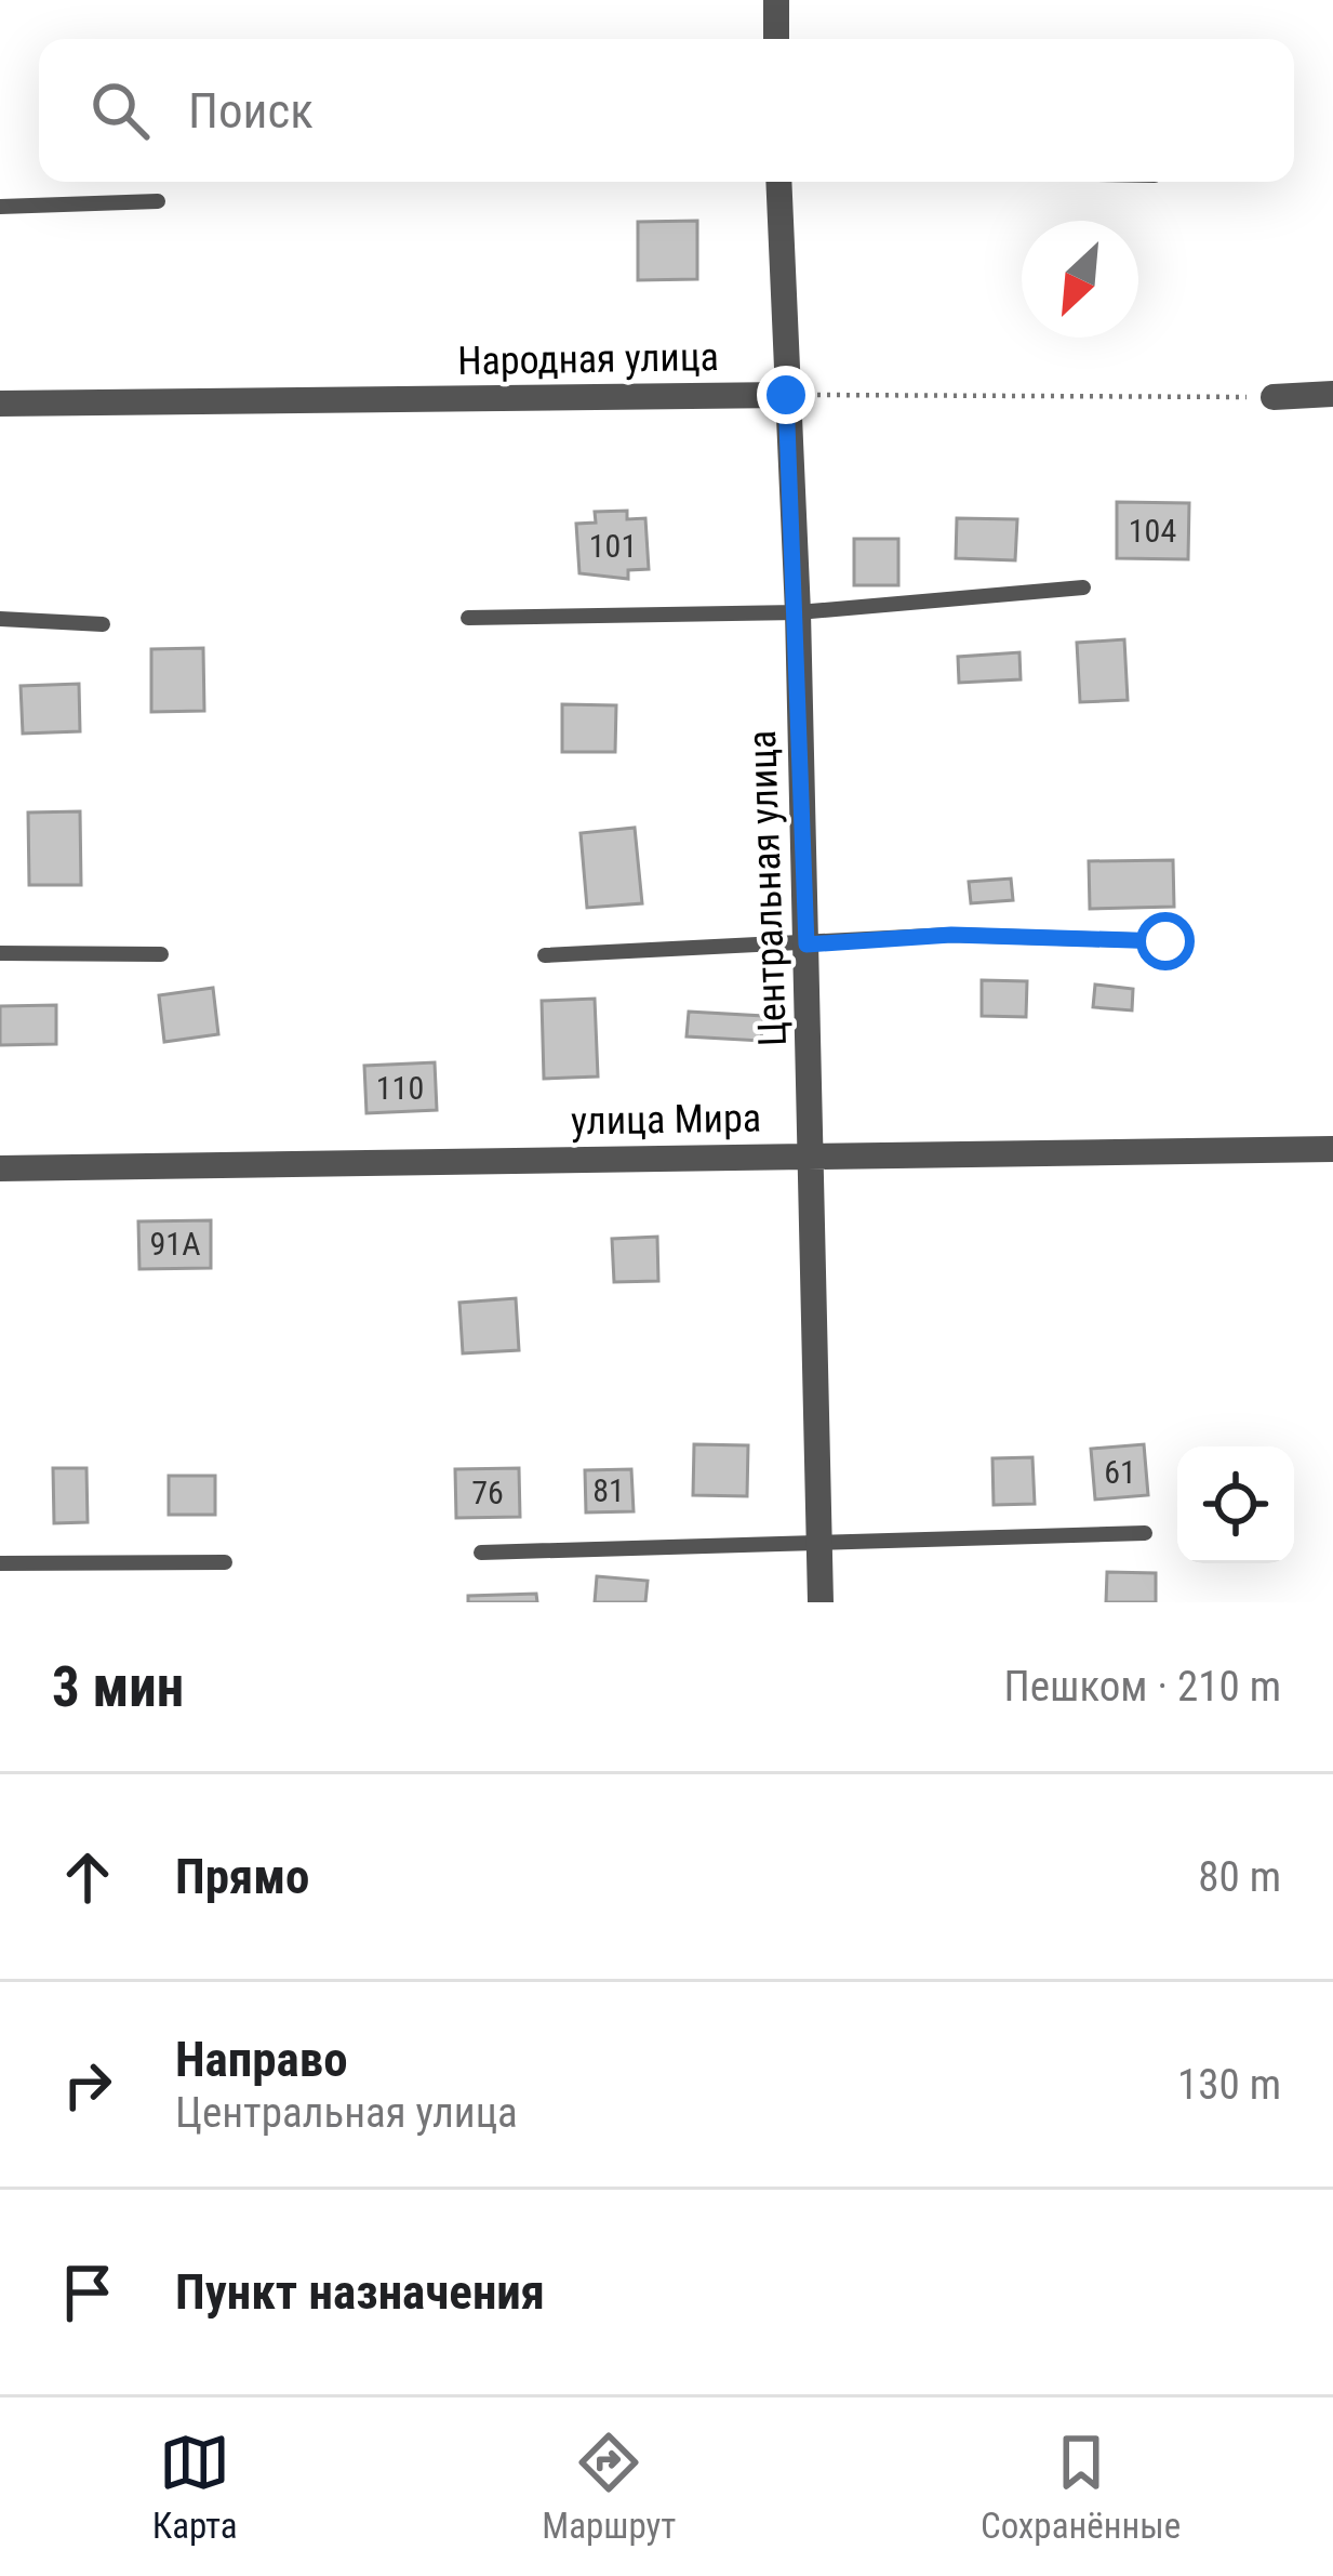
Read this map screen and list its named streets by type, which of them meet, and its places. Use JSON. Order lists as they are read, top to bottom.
{
  "streets": {
    "street": ["Народная улица", "Центральная улица", "улица Мира"]
  },
  "crossings": [
    ["Народная улица", "Центральная улица"],
    ["Центральная улица", "улица Мира"]
  ],
  "house_numbers": [
    "104",
    "101",
    "110",
    "91А",
    "61",
    "81",
    "76"
  ],
  "north": "bottom left",
  "page": {
    "search": "Поиск",
    "heading": ["3 мин", "Пешком · 210 m"],
    "list": [
      ["Прямо", "80 m"],
      ["Направо", "Центральная улица", "130 m"],
      "Пункт назначения"
    ],
    "nav": ["Карта", "Маршрут", "Сохранённые"]
  }
}
